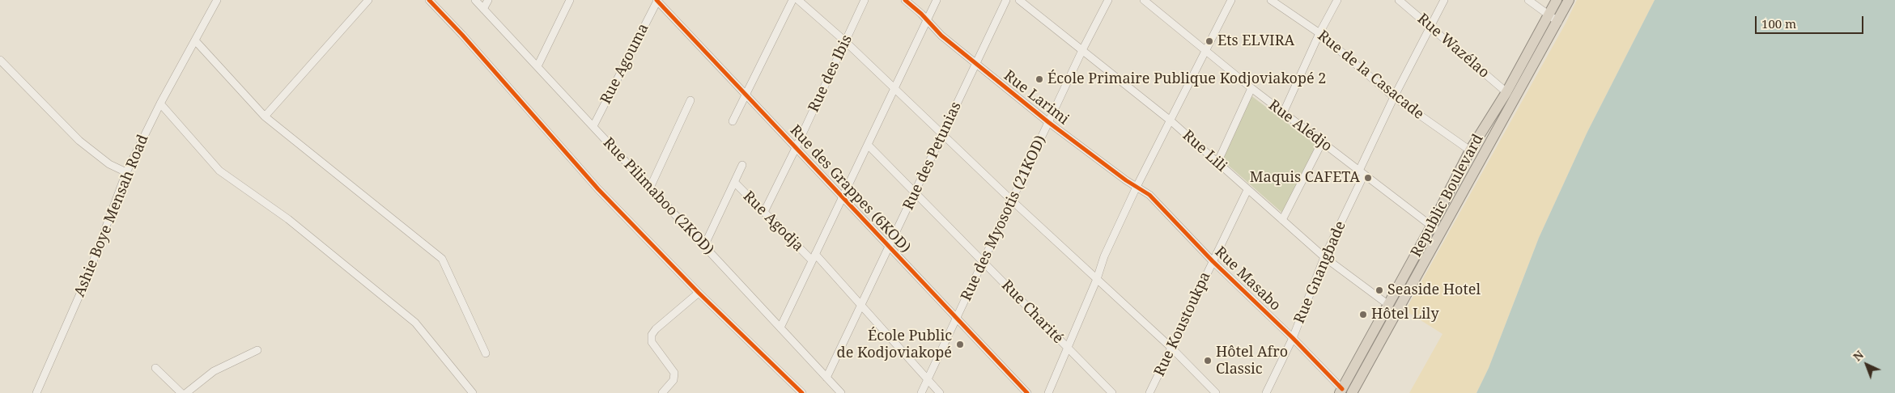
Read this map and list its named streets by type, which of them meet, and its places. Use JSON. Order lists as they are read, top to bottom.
{
  "streets": {
    "highway": ["Republic Boulevard"],
    "street": [
      "Rue Wazélao",
      "Rue Agouma",
      "Rue des Ibis",
      "Rue de la Casacade",
      "Rue Larimi",
      "Rue Alédjo",
      "Rue Lili",
      "Rue des Petunias",
      "Rue des Grappes (6KOD)",
      "Rue Pilimaboo (2KOD)",
      "Ashie Boye Mensah Road",
      "Rue des Myosotis (21KOD)",
      "Rue Agodja",
      "Rue Gnangbade",
      "Rue Masabo",
      "Rue Charité",
      "Rue Koustoukpa"
    ]
  },
  "crossings": [
    ["Rue Wazélao", "Republic Boulevard"],
    ["Rue Wazélao", "Rue Gnangbade"],
    ["Rue Agouma", "Rue des Grappes (6KOD)"],
    ["Rue Agouma", "Rue Pilimaboo (2KOD)"],
    ["Rue des Ibis", "Rue des Grappes (6KOD)"],
    ["Rue des Ibis", "Rue Agodja"],
    ["Rue de la Casacade", "Republic Boulevard"],
    ["Rue de la Casacade", "Rue Gnangbade"],
    ["Rue Larimi", "Rue des Petunias"],
    ["Rue Larimi", "Rue des Myosotis (21KOD)"],
    ["Rue Larimi", "Rue Masabo"],
    ["Rue Alédjo", "Republic Boulevard"],
    ["Rue Alédjo", "Rue Gnangbade"],
    ["Rue Lili", "Republic Boulevard"],
    ["Rue Lili", "Rue des Myosotis (21KOD)"],
    ["Rue Lili", "Rue Gnangbade"],
    ["Rue Lili", "Rue Koustoukpa"],
    ["Rue des Petunias", "Rue des Grappes (6KOD)"],
    ["Rue des Petunias", "Rue Pilimaboo (2KOD)"],
    ["Rue des Petunias", "Rue Agodja"],
    ["Rue des Petunias", "Rue Charité"],
    ["Rue des Grappes (6KOD)", "Rue des Myosotis (21KOD)"],
    ["Republic Boulevard", "Rue Masabo"],
    ["Rue Pilimaboo (2KOD)", "Rue Agodja"],
    ["Rue des Myosotis (21KOD)", "Rue Agodja"],
    ["Rue des Myosotis (21KOD)", "Rue Charité"],
    ["Rue Gnangbade", "Rue Masabo"],
    ["Rue Masabo", "Rue Koustoukpa"]
  ],
  "places": [
    "Ets ELVIRA",
    "École Primaire Publique Kodjoviakopé 2",
    "Maquis CAFETA",
    "Seaside Hotel",
    "Hôtel Lily",
    "École Public de Kodjoviakopé",
    "Hôtel Afro Classic"
  ],
  "scale_bar": "100 m",
  "north": "top left"
}
